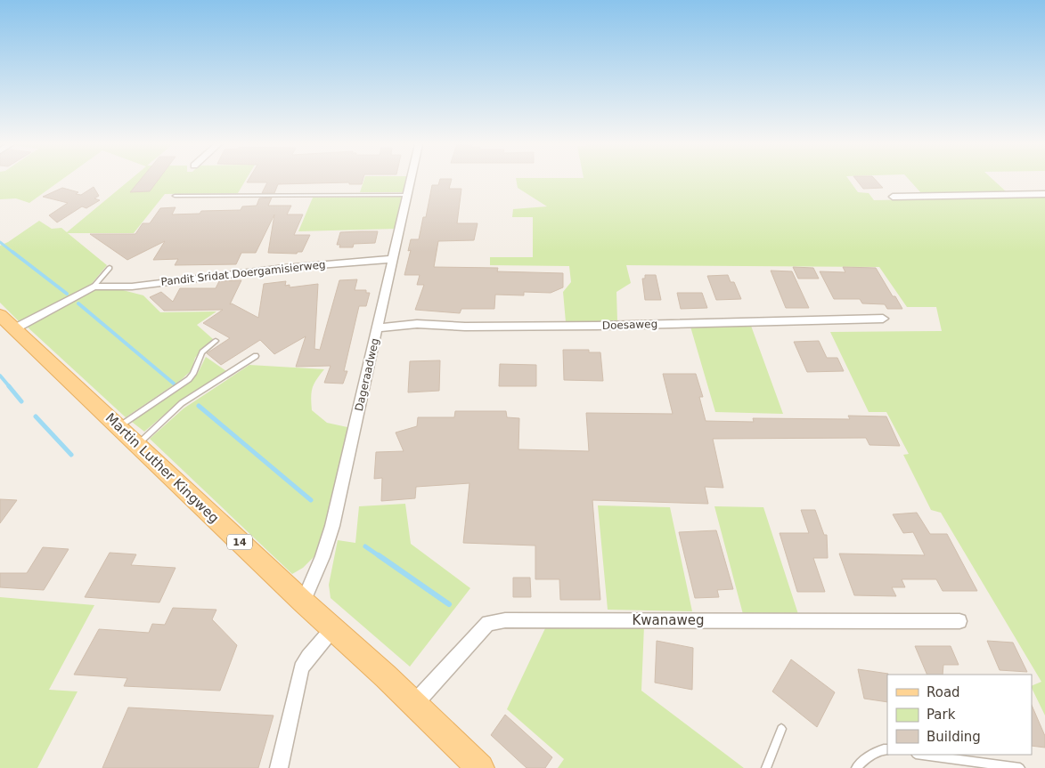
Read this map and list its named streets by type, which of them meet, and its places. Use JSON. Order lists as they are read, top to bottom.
{
  "streets": {
    "main road": ["Martin Luther Kingweg", "14"],
    "street": [
      "Pandit Sridat Doergamisierweg",
      "Doesaweg",
      "Dageraadweg",
      "Kwanaweg"
    ]
  },
  "crossings": [
    ["Pandit Sridat Doergamisierweg", "Dageraadweg"],
    ["Doesaweg", "Dageraadweg"],
    ["Dageraadweg", "Martin Luther Kingweg"],
    ["Martin Luther Kingweg", "Kwanaweg"]
  ],
  "legend": ["Road", "Park", "Building"]
}
